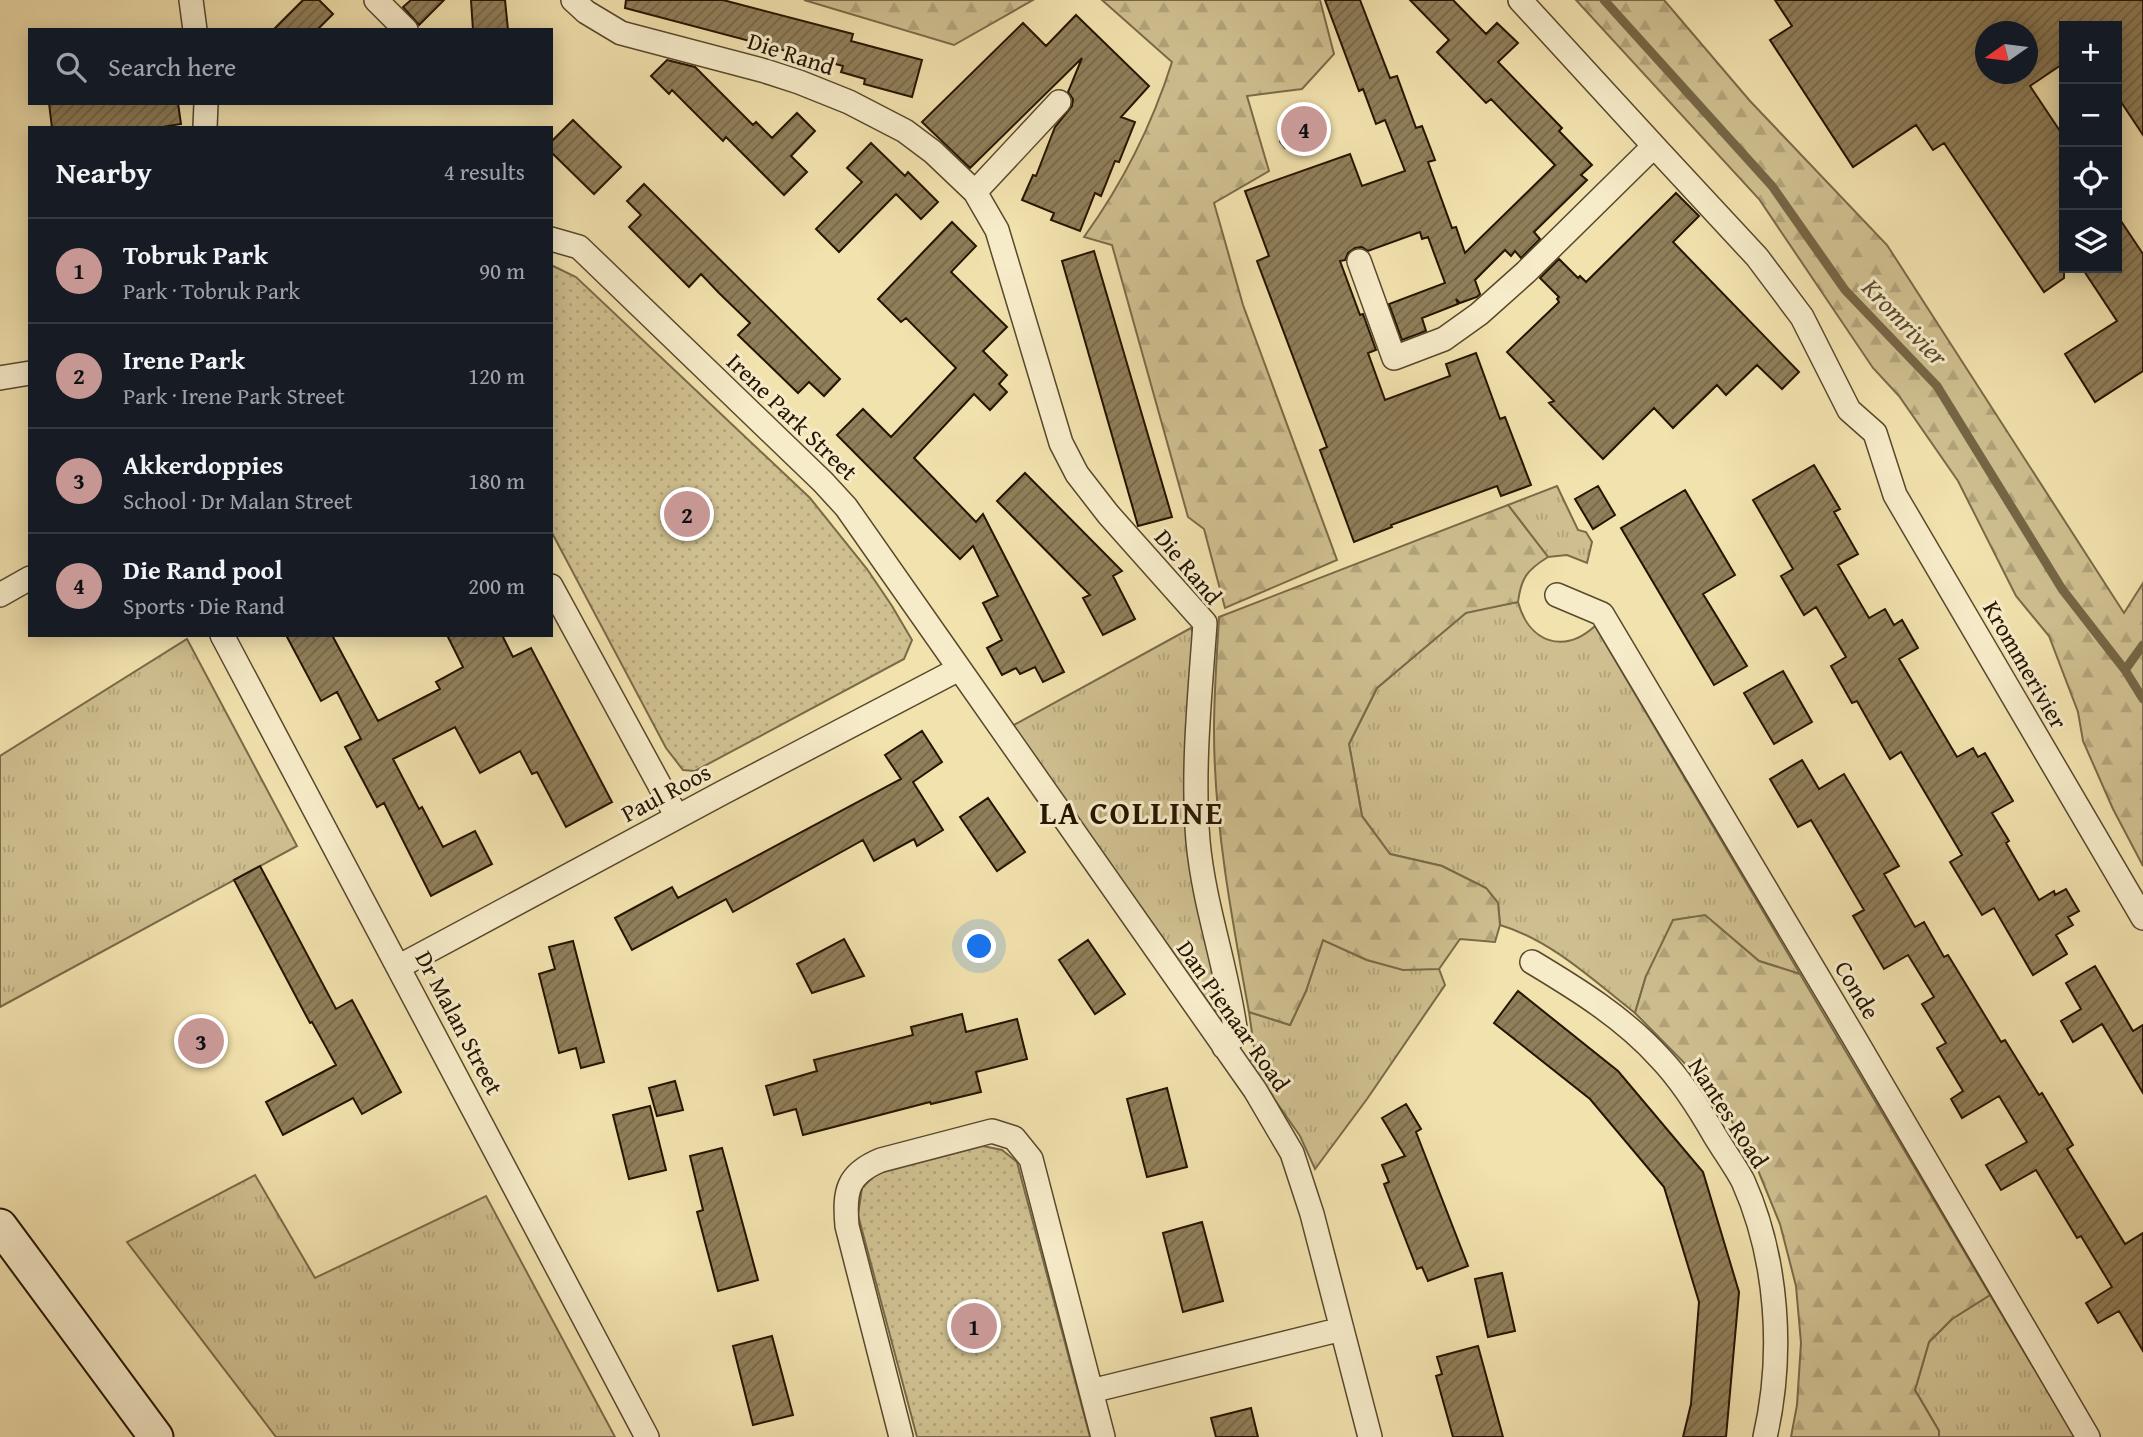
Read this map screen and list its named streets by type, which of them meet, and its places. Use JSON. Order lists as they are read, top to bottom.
{
  "streets": {
    "street": [
      "Die Rand",
      "Irene Park Street",
      "Krommerivier",
      "Paul Roos",
      "Conde",
      "Dan Pienaar Road",
      "Dr Malan Street",
      "Nantes Road"
    ]
  },
  "crossings": [
    ["Die Rand", "Dan Pienaar Road"],
    ["Irene Park Street", "Paul Roos"],
    ["Irene Park Street", "Dan Pienaar Road"],
    ["Paul Roos", "Dan Pienaar Road"],
    ["Paul Roos", "Dr Malan Street"]
  ],
  "districts": ["LA COLLINE"],
  "water": ["Kromrivier"],
  "north": "left",
  "page": {
    "map_buttons": ["+", "−"],
    "search": "Search here",
    "pins": [
      "4",
      "2",
      "3",
      "1"
    ],
    "heading": ["Nearby", "4 results"],
    "list": [
      {
        "mark": "1",
        "name": "Tobruk Park",
        "note": "Park · Tobruk Park",
        "value": "90 m"
      },
      {
        "mark": "2",
        "name": "Irene Park",
        "note": "Park · Irene Park Street",
        "value": "120 m"
      },
      {
        "mark": "3",
        "name": "Akkerdoppies",
        "note": "School · Dr Malan Street",
        "value": "180 m"
      },
      {
        "mark": "4",
        "name": "Die Rand pool",
        "note": "Sports · Die Rand",
        "value": "200 m"
      }
    ]
  }
}
